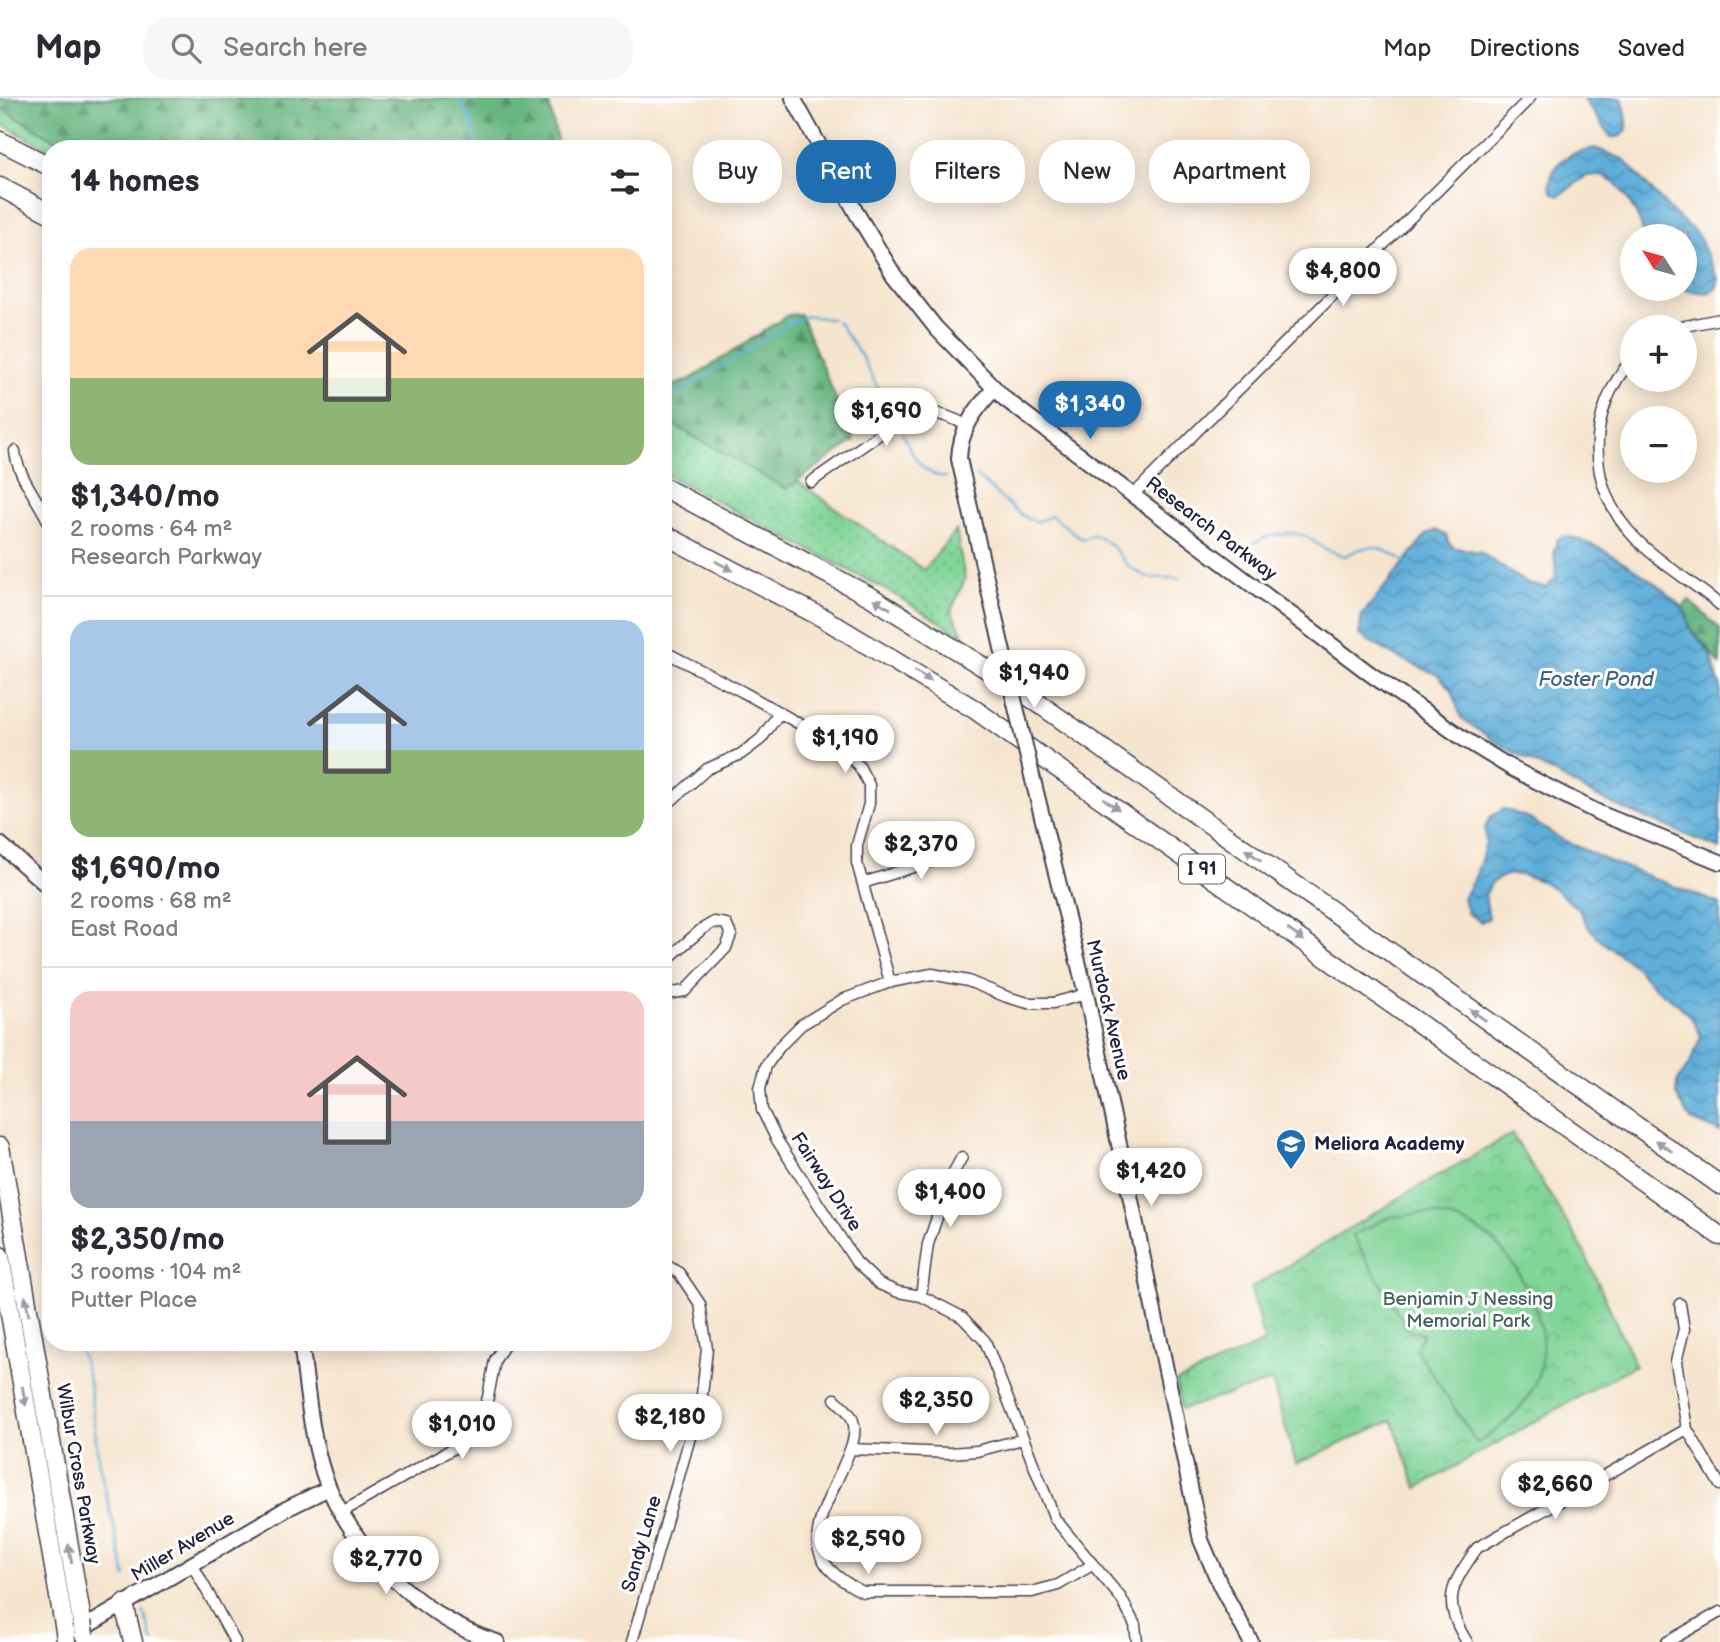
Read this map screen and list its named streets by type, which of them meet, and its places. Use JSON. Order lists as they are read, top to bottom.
{
  "streets": {
    "highway": ["I 91", "Wilbur Cross Parkway"],
    "main road": ["Research Parkway", "Murdock Avenue", "Miller Avenue"],
    "street": ["Fairway Drive", "Sandy Lane"]
  },
  "crossings": [
    ["Research Parkway", "Murdock Avenue"],
    ["Murdock Avenue", "Fairway Drive"],
    ["Wilbur Cross Parkway", "Miller Avenue"]
  ],
  "water": ["Foster Pond"],
  "parks": ["Benjamin J Nessing Memorial Park"],
  "places": {
    "school or university": ["Meliora Academy"]
  },
  "north": "top left",
  "page": {
    "header": "Map",
    "search": "Search here",
    "nav": ["Map", "Directions", "Saved"],
    "chip": [
      "Buy",
      "Rent",
      "Filters",
      "New",
      "Apartment"
    ],
    "heading": "14 homes",
    "map_buttons": ["+", "−"],
    "list": [
      {
        "name": "$1,340/mo",
        "note": "2 rooms · 64 m² · Research Parkway"
      },
      {
        "name": "$1,690/mo",
        "note": "2 rooms · 68 m² · East Road"
      },
      {
        "name": "$2,350/mo",
        "note": "3 rooms · 104 m² · Putter Place"
      }
    ],
    "price": [
      "$4,800",
      "$1,340",
      "$1,690",
      "$1,940",
      "$1,190",
      "$2,370",
      "$1,420",
      "$1,400",
      "$2,350",
      "$2,180",
      "$1,010",
      "$2,660",
      "$2,590",
      "$2,770"
    ]
  }
}
